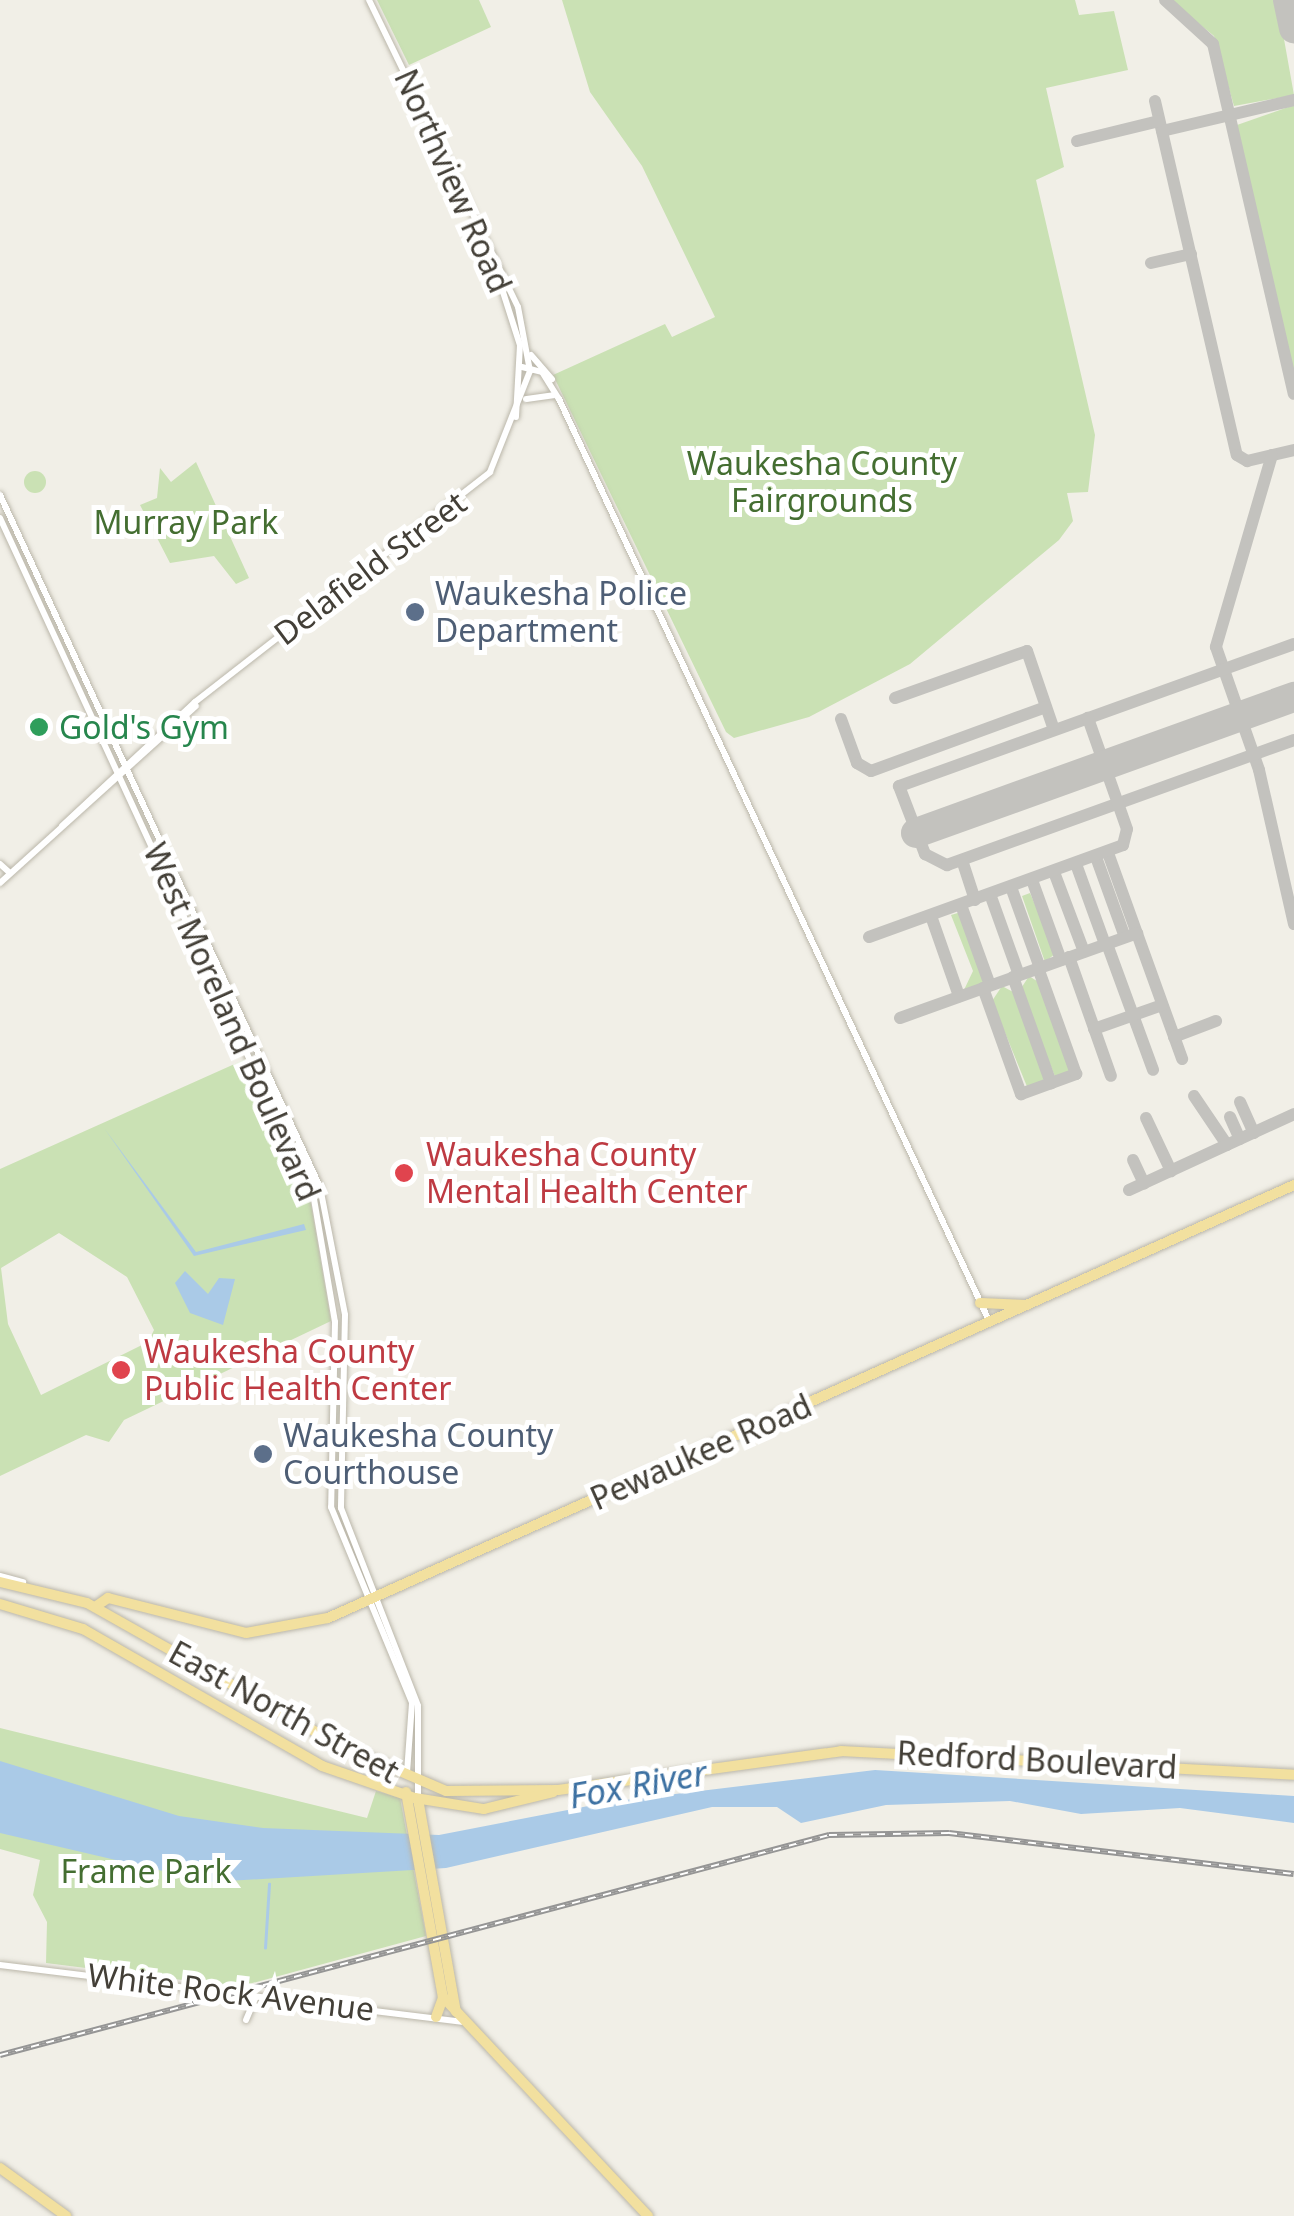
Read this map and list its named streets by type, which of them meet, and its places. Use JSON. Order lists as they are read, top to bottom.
{
  "streets": {
    "main road": [
      "West Moreland Boulevard",
      "Pewaukee Road",
      "East North Street",
      "Redford Boulevard"
    ],
    "street": ["Northview Road", "Delafield Street", "White Rock Avenue"]
  },
  "crossings": [
    ["Northview Road", "Delafield Street"],
    ["Delafield Street", "West Moreland Boulevard"],
    ["West Moreland Boulevard", "Pewaukee Road"],
    ["West Moreland Boulevard", "East North Street"],
    ["Pewaukee Road", "East North Street"],
    ["East North Street", "Redford Boulevard"]
  ],
  "water": ["Fox River"],
  "parks": ["Waukesha County Fairgrounds", "Murray Park", "Frame Park"],
  "places": [
    "Waukesha Police Department",
    "Gold's Gym",
    "Waukesha County Mental Health Center",
    "Waukesha County Public Health Center",
    "Waukesha County Courthouse"
  ]
}
